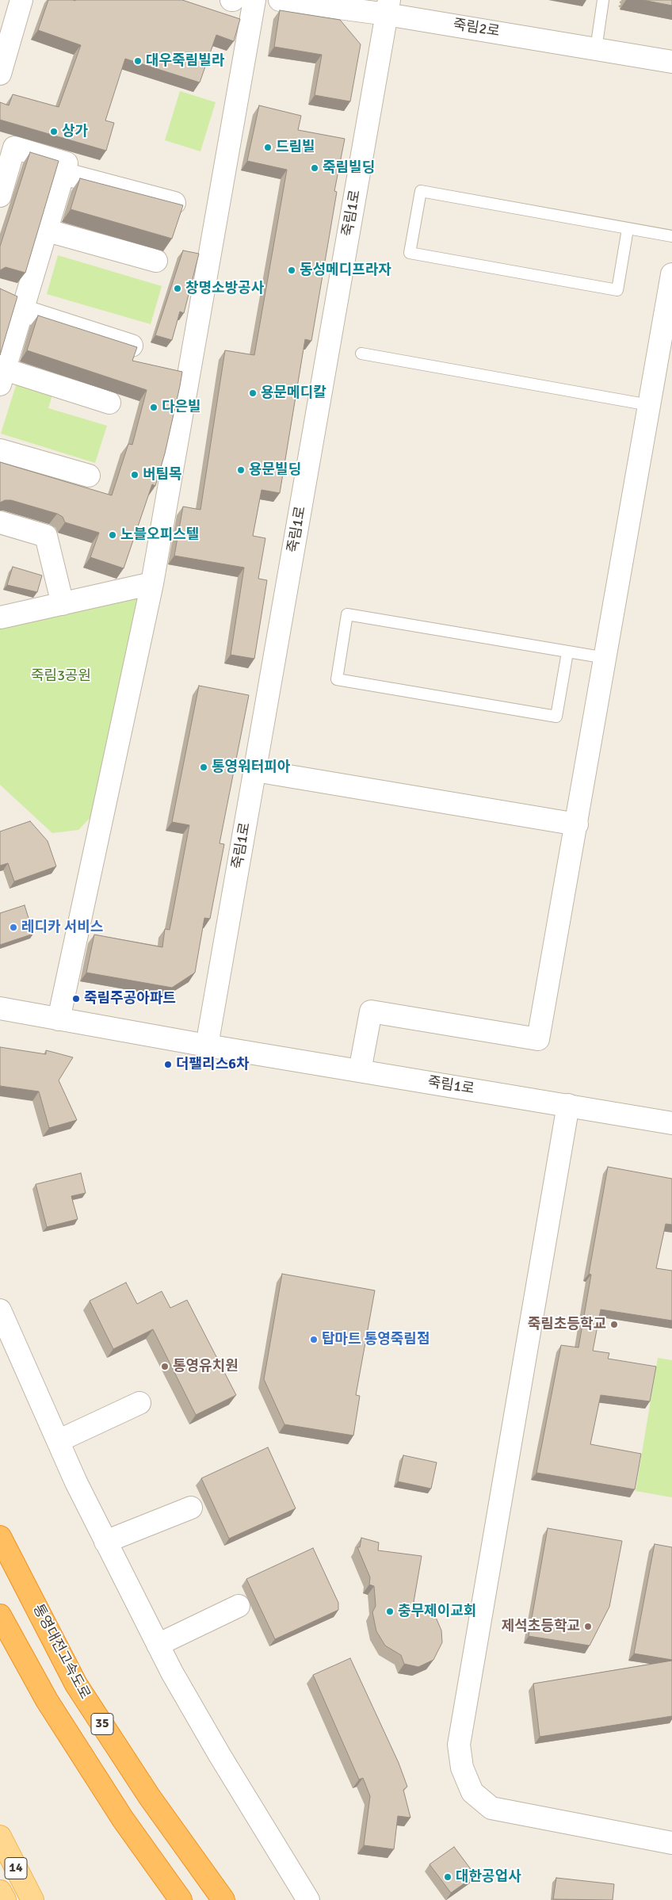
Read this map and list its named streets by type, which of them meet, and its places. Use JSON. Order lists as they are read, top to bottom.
{
  "streets": {
    "highway": ["통영대전고속도로", "35"],
    "main road": ["14"],
    "street": ["죽림2로", "죽림1로"]
  },
  "crossings": [
    ["죽림2로", "죽림1로"]
  ],
  "parks": ["죽림3공원"],
  "places": [
    "대우죽림빌라",
    "상가",
    "드림빌",
    "죽림빌딩",
    "동성메디프라자",
    "창명소방공사",
    "용문메디칼",
    "다은빌",
    "용문빌딩",
    "버팀목",
    "노블오피스텔",
    "통영워터피아",
    "레디카 서비스",
    "죽림주공아파트",
    "더팰리스6차",
    "죽림초등학교",
    "탑마트 통영죽림점",
    "통영유치원",
    "충무제이교회",
    "제석초등학교",
    "대한공업사"
  ]
}
